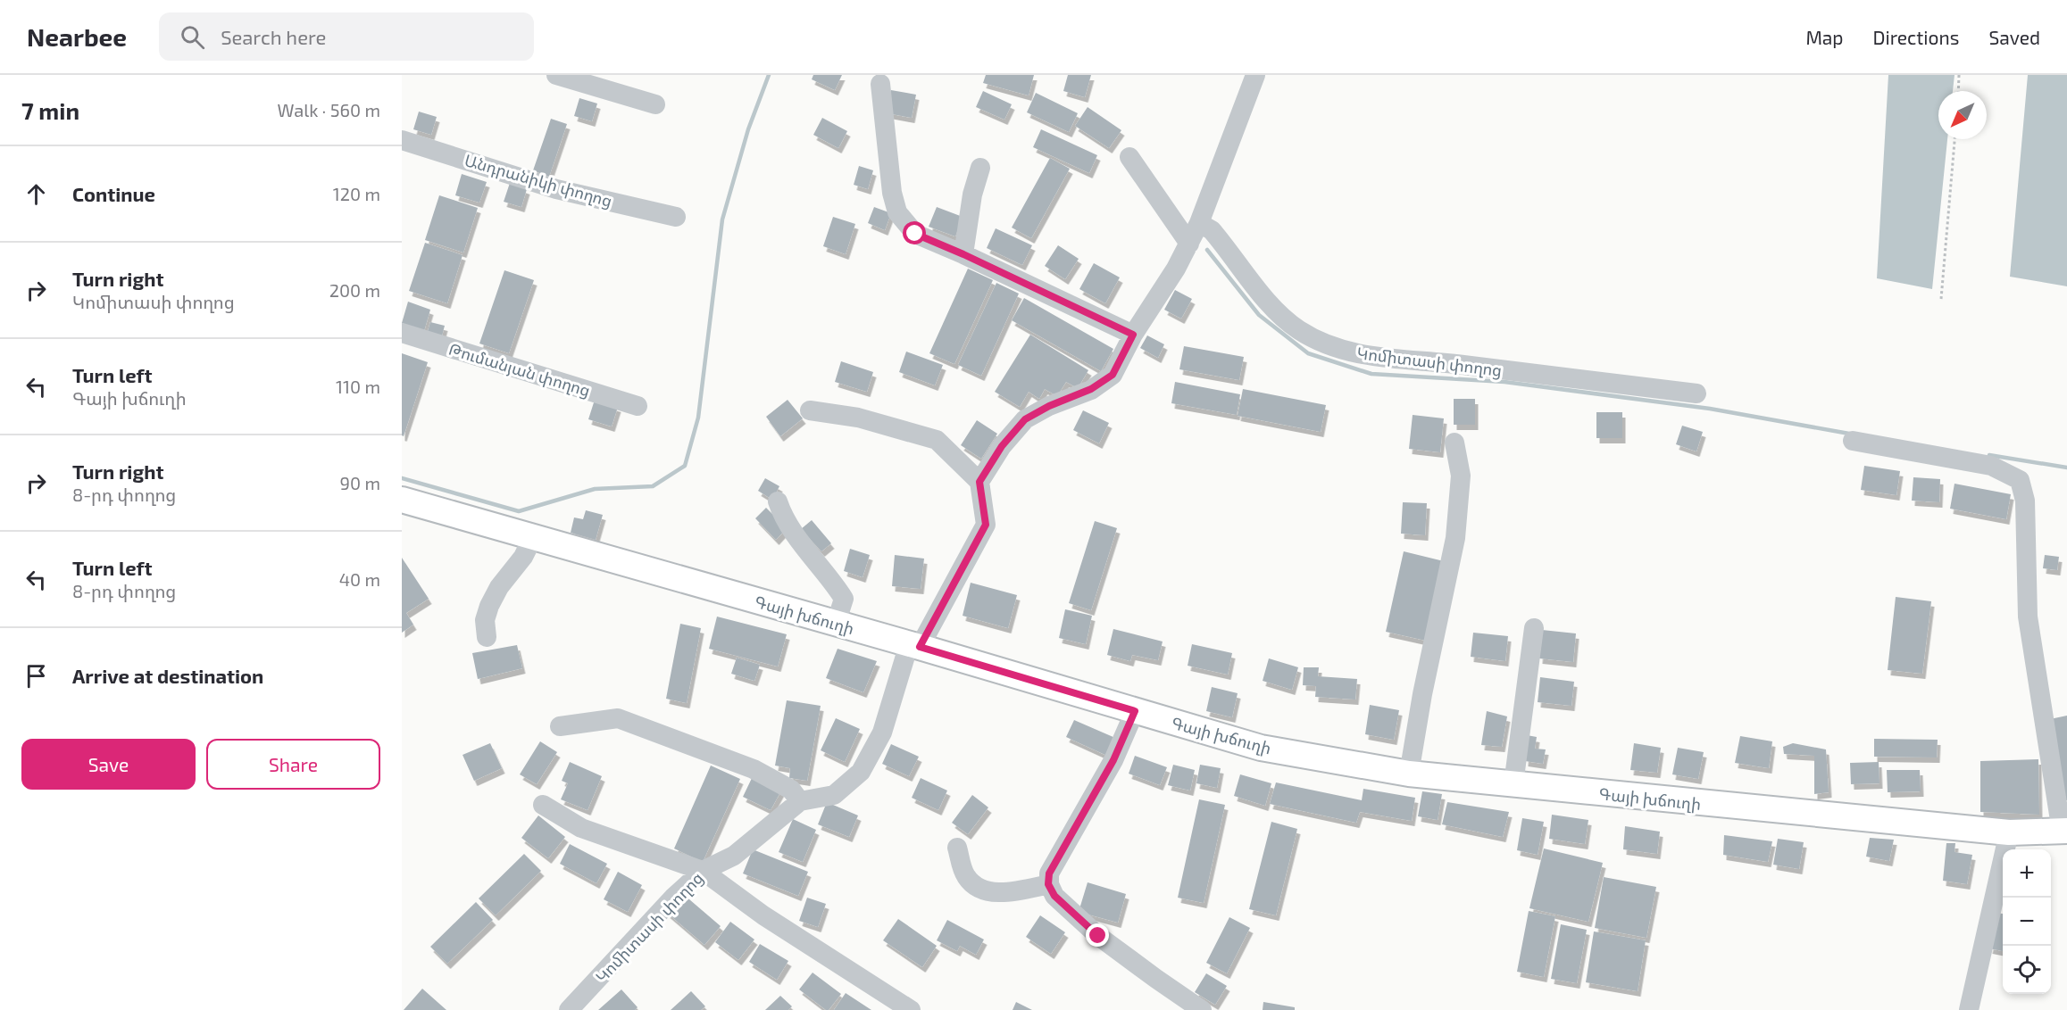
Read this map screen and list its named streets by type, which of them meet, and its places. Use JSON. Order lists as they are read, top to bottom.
{
  "streets": {
    "main road": ["Գայի խճուղի"],
    "street": ["Անդրանիկի փողոց", "Կոմիտասի փողոց", "Թումանյան փողոց"]
  },
  "crossings": [
    ["Կոմիտասի փողոց", "Գայի խճուղի"]
  ],
  "north": "bottom left",
  "page": {
    "header": "Nearbee",
    "search": "Search here",
    "nav": ["Map", "Directions", "Saved"],
    "heading": ["7 min", "Walk · 560 m"],
    "list": [
      ["Continue", "120 m"],
      ["Turn right", "Կոմիտասի փողոց", "200 m"],
      ["Turn left", "Գայի խճուղի", "110 m"],
      ["Turn right", "8-րդ փողոց", "90 m"],
      ["Turn left", "8-րդ փողոց", "40 m"],
      "Arrive at destination"
    ],
    "buttons": ["Save", "Share"],
    "map_buttons": ["+", "−"]
  }
}
